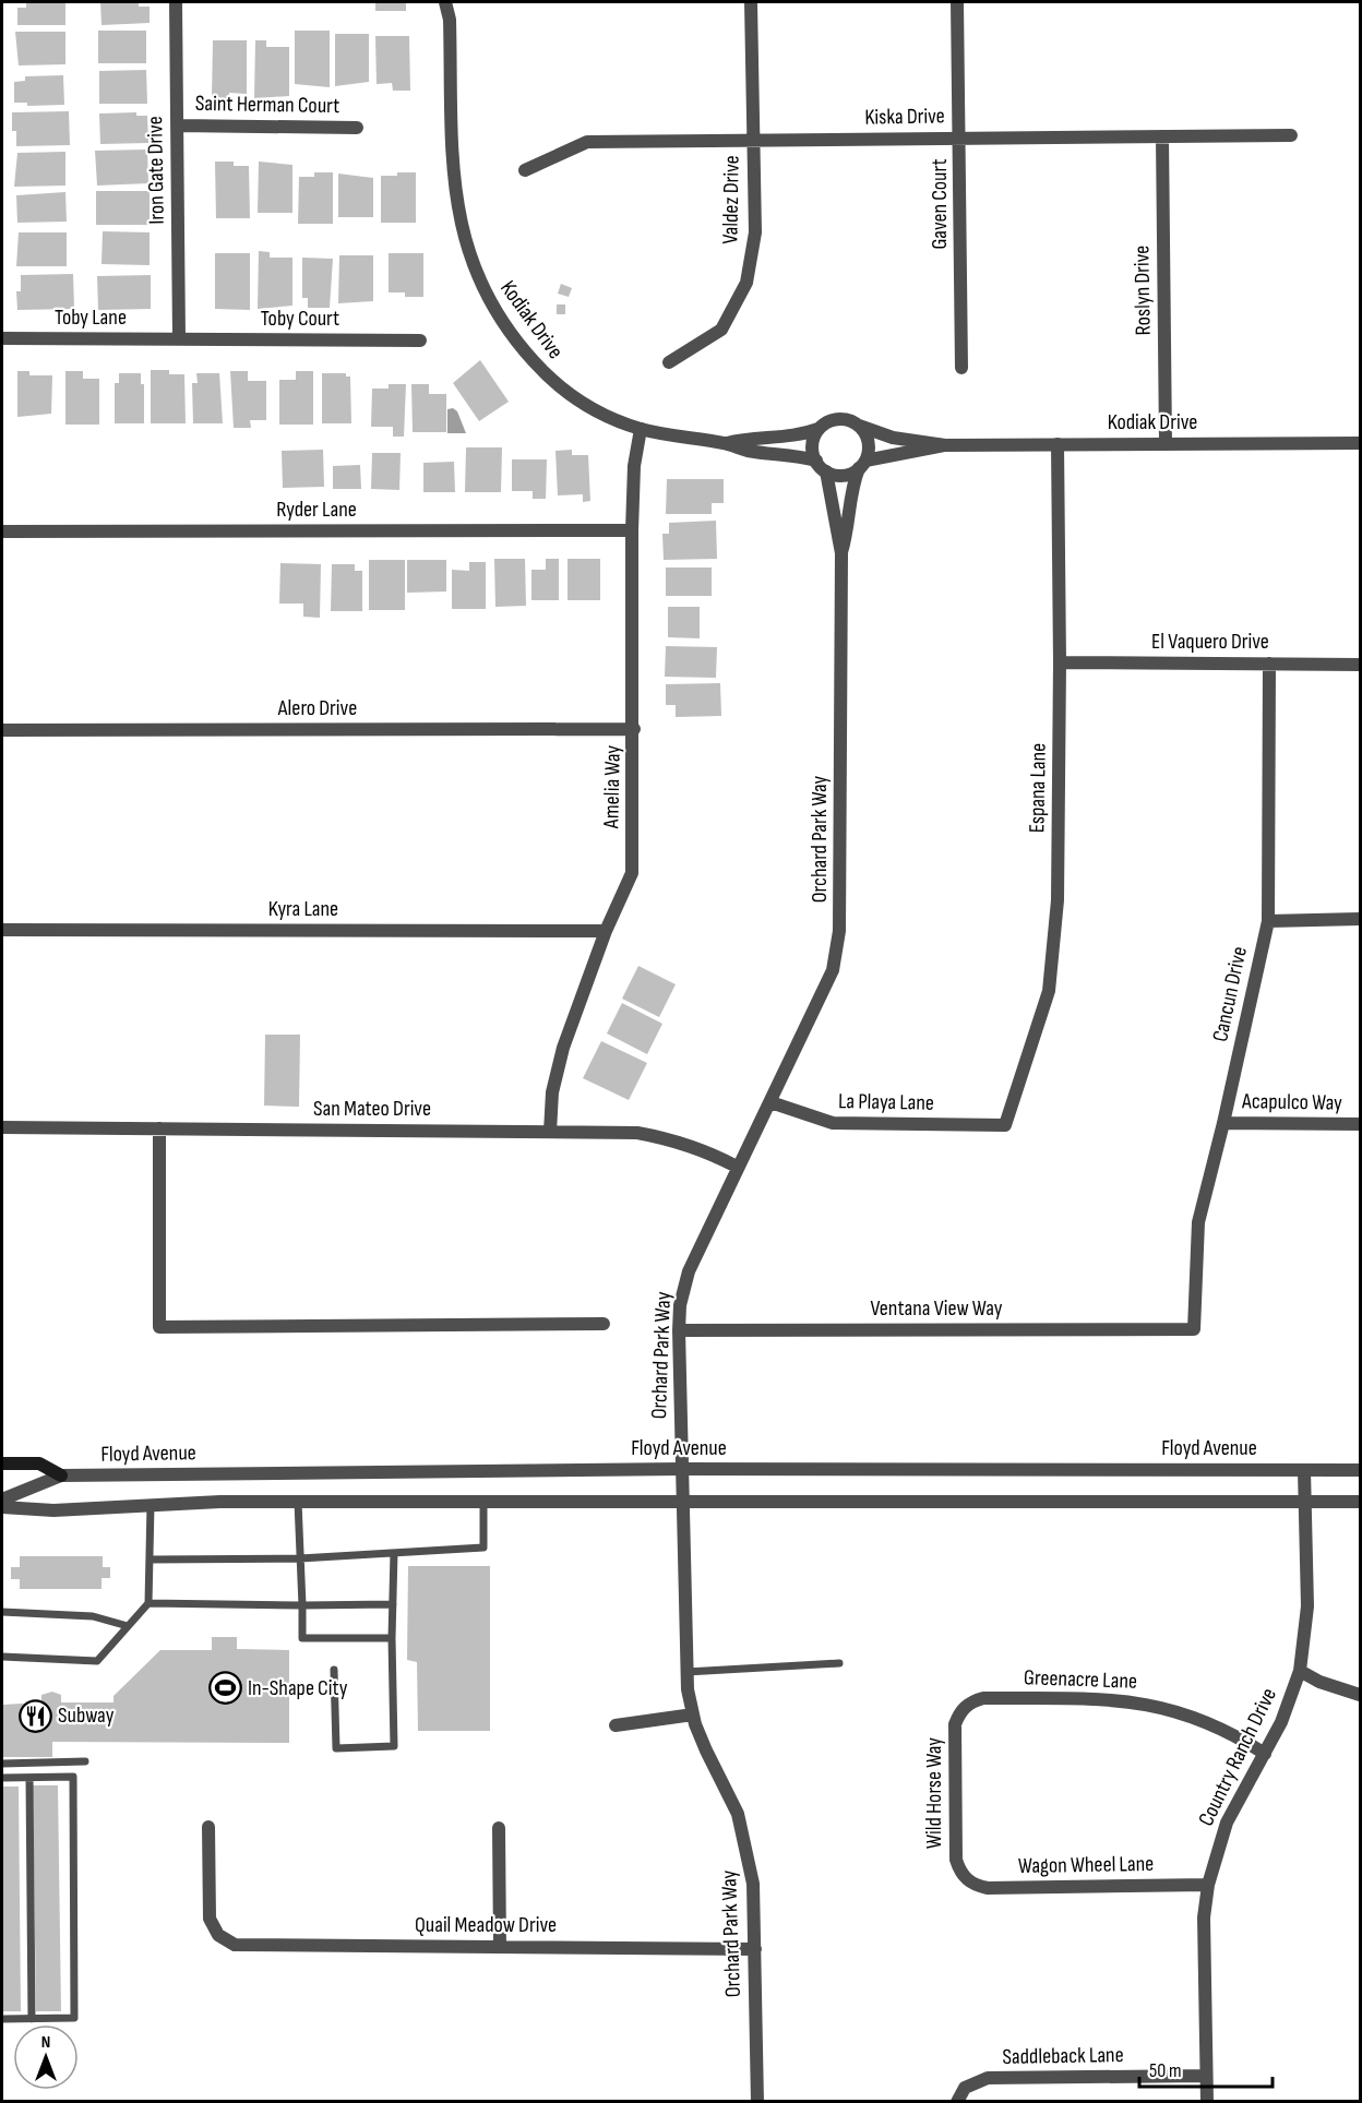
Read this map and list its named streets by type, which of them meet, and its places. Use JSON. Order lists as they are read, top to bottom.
{
  "streets": {
    "street": [
      "Saint Herman Court",
      "Kiska Drive",
      "Iron Gate Drive",
      "Valdez Drive",
      "Gaven Court",
      "Roslyn Drive",
      "Toby Lane",
      "Toby Court",
      "Kodiak Drive",
      "Ryder Lane",
      "El Vaquero Drive",
      "Alero Drive",
      "Amelia Way",
      "Espana Lane",
      "Orchard Park Way",
      "Kyra Lane",
      "Cancun Drive",
      "La Playa Lane",
      "Acapulco Way",
      "San Mateo Drive",
      "Ventana View Way",
      "Floyd Avenue",
      "Greenacre Lane",
      "Country Ranch Drive",
      "Wild Horse Way",
      "Wagon Wheel Lane",
      "Quail Meadow Drive",
      "Saddleback Lane"
    ]
  },
  "crossings": [
    ["Saint Herman Court", "Iron Gate Drive"],
    ["Kiska Drive", "Valdez Drive"],
    ["Kiska Drive", "Gaven Court"],
    ["Kiska Drive", "Roslyn Drive"],
    ["Iron Gate Drive", "Toby Lane"],
    ["Iron Gate Drive", "Toby Court"],
    ["Roslyn Drive", "Kodiak Drive"],
    ["Toby Lane", "Toby Court"],
    ["Kodiak Drive", "Amelia Way"],
    ["Kodiak Drive", "Espana Lane"],
    ["Kodiak Drive", "Orchard Park Way"],
    ["Ryder Lane", "Amelia Way"],
    ["El Vaquero Drive", "Espana Lane"],
    ["El Vaquero Drive", "Cancun Drive"],
    ["Alero Drive", "Amelia Way"],
    ["Amelia Way", "Kyra Lane"],
    ["Amelia Way", "San Mateo Drive"],
    ["Espana Lane", "La Playa Lane"],
    ["Orchard Park Way", "La Playa Lane"],
    ["Orchard Park Way", "San Mateo Drive"],
    ["Orchard Park Way", "Ventana View Way"],
    ["Orchard Park Way", "Floyd Avenue"],
    ["Orchard Park Way", "Quail Meadow Drive"],
    ["Cancun Drive", "Acapulco Way"],
    ["Cancun Drive", "Ventana View Way"],
    ["Floyd Avenue", "Country Ranch Drive"],
    ["Greenacre Lane", "Country Ranch Drive"],
    ["Greenacre Lane", "Wild Horse Way"],
    ["Country Ranch Drive", "Wagon Wheel Lane"],
    ["Country Ranch Drive", "Saddleback Lane"],
    ["Wild Horse Way", "Wagon Wheel Lane"]
  ],
  "places": {
    "sports": ["In-Shape City"],
    "restaurant": ["Subway"]
  },
  "scale_bar": "50 m",
  "north": "top"
}
